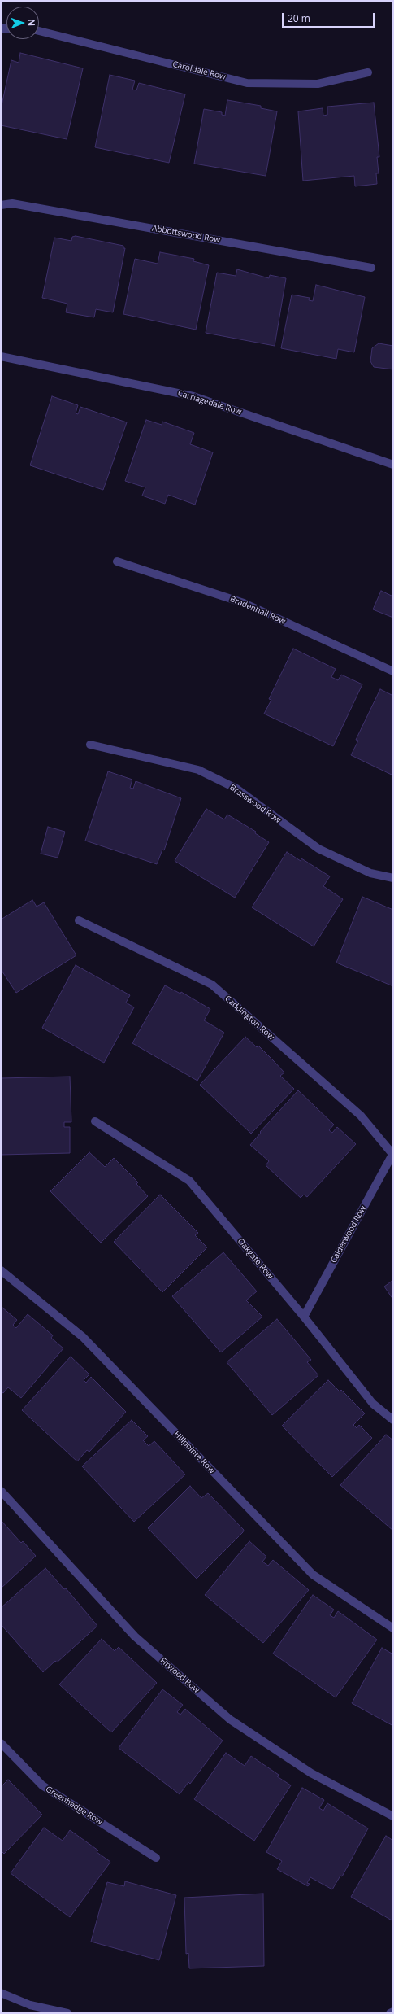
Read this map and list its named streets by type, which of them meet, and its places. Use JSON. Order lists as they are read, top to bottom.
{
  "streets": {
    "street": [
      "Caroldale Row",
      "Abbottswood Row",
      "Carriagedale Row",
      "Bradenhall Row",
      "Brasswood Row",
      "Caddington Row",
      "Calderwood Row",
      "Oakgate Row",
      "Hillpointe Row",
      "Firwood Row",
      "Greenhedge Row"
    ]
  },
  "crossings": [
    ["Caddington Row", "Calderwood Row"],
    ["Calderwood Row", "Oakgate Row"]
  ],
  "scale_bar": "20 m",
  "north": "right"
}
